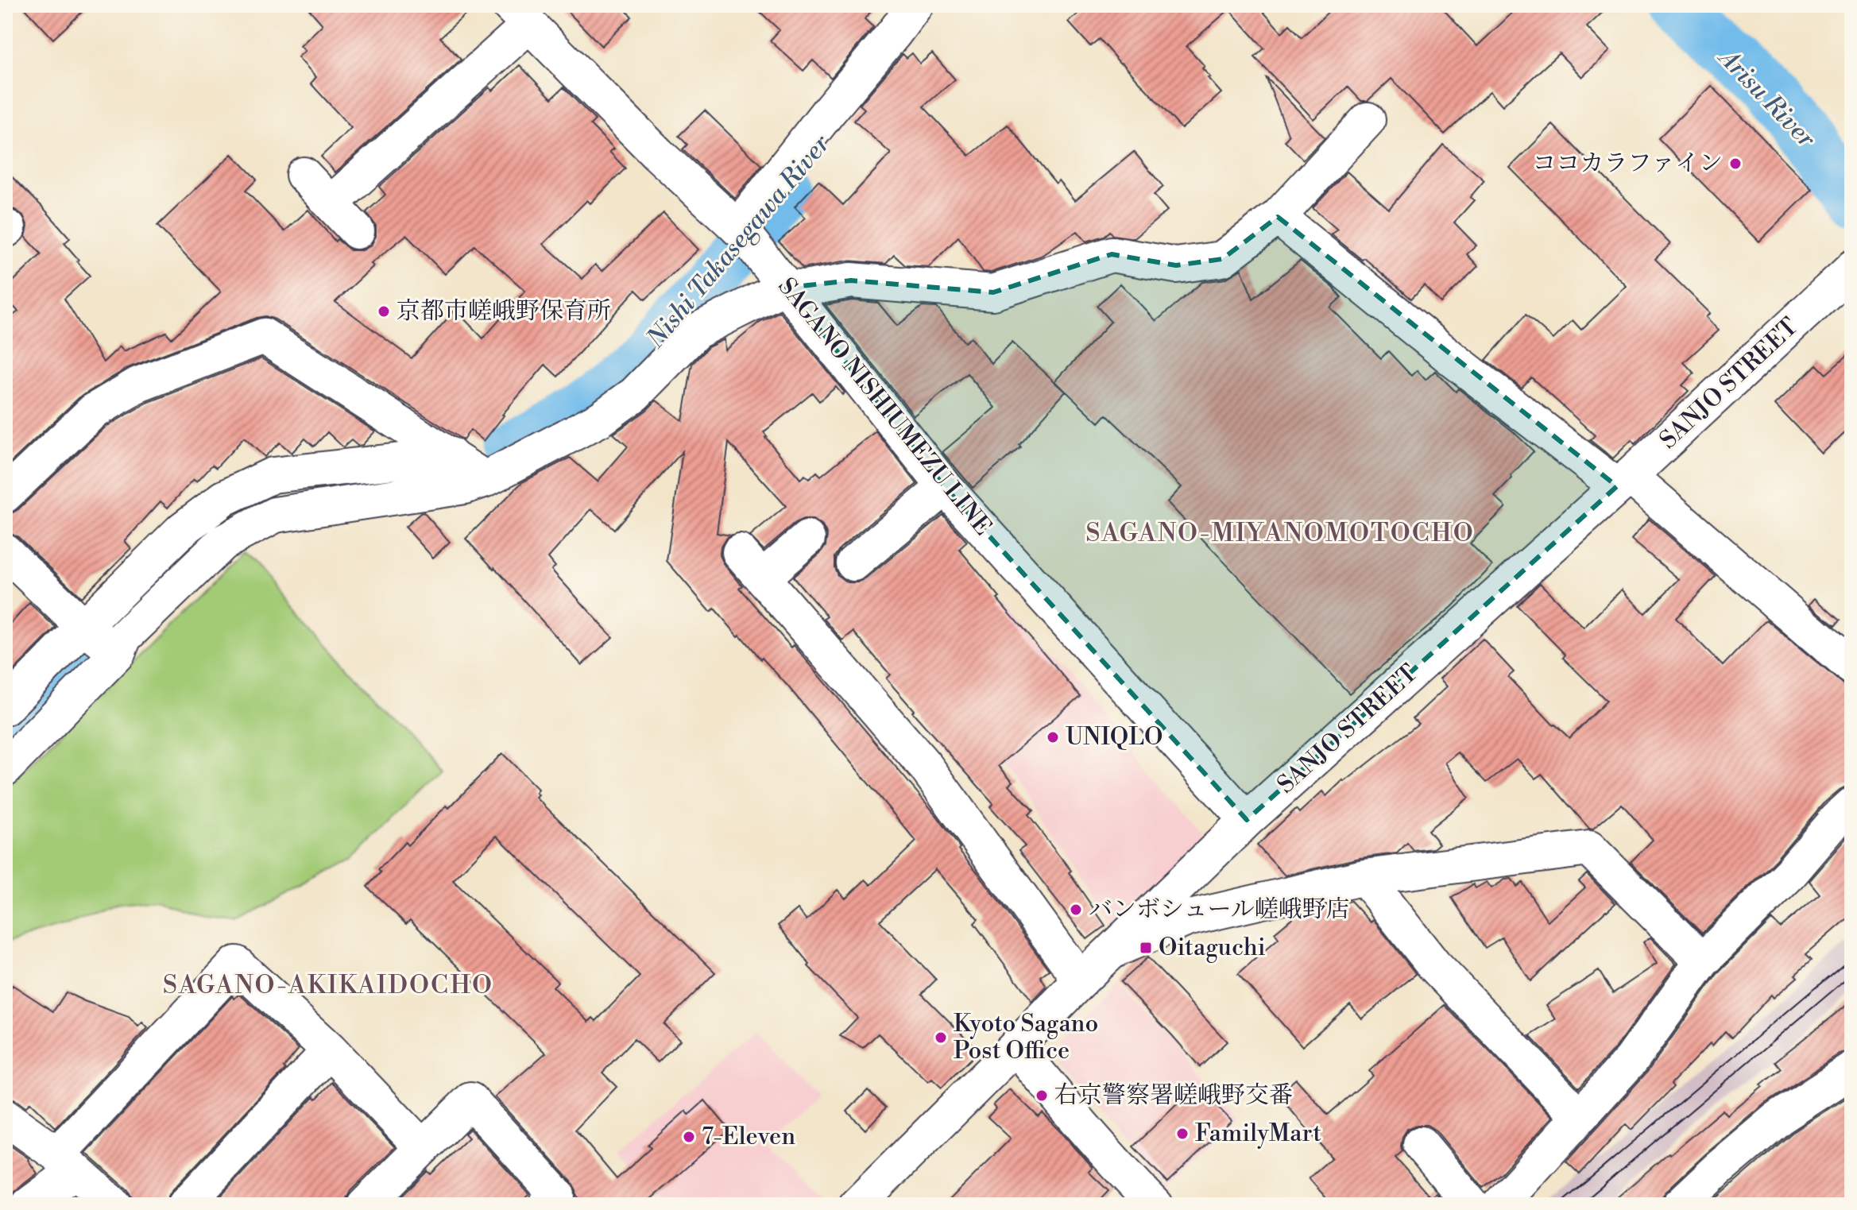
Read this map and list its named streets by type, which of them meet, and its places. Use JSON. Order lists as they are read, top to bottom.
{
  "streets": {
    "street": ["SANJO STREET", "SAGANO NISHIUMEZU LINE"]
  },
  "crossings": [
    ["SANJO STREET", "SAGANO NISHIUMEZU LINE"]
  ],
  "districts": ["SAGANO-MIYANOMOTOCHO", "SAGANO-AKIKAIDOCHO"],
  "water": ["Arisu River", "Nishi Takasegawa River"],
  "places": {
    "other": [
      "ココカラファイン",
      "京都市嵯峨野保育所",
      "UNIQLO",
      "バンボシュール嵯峨野店",
      "Kyoto Sagano Post Office",
      "右京警察署嵯峨野交番",
      "FamilyMart",
      "7-Eleven"
    ],
    "transit": ["Oitaguchi"]
  }
}
